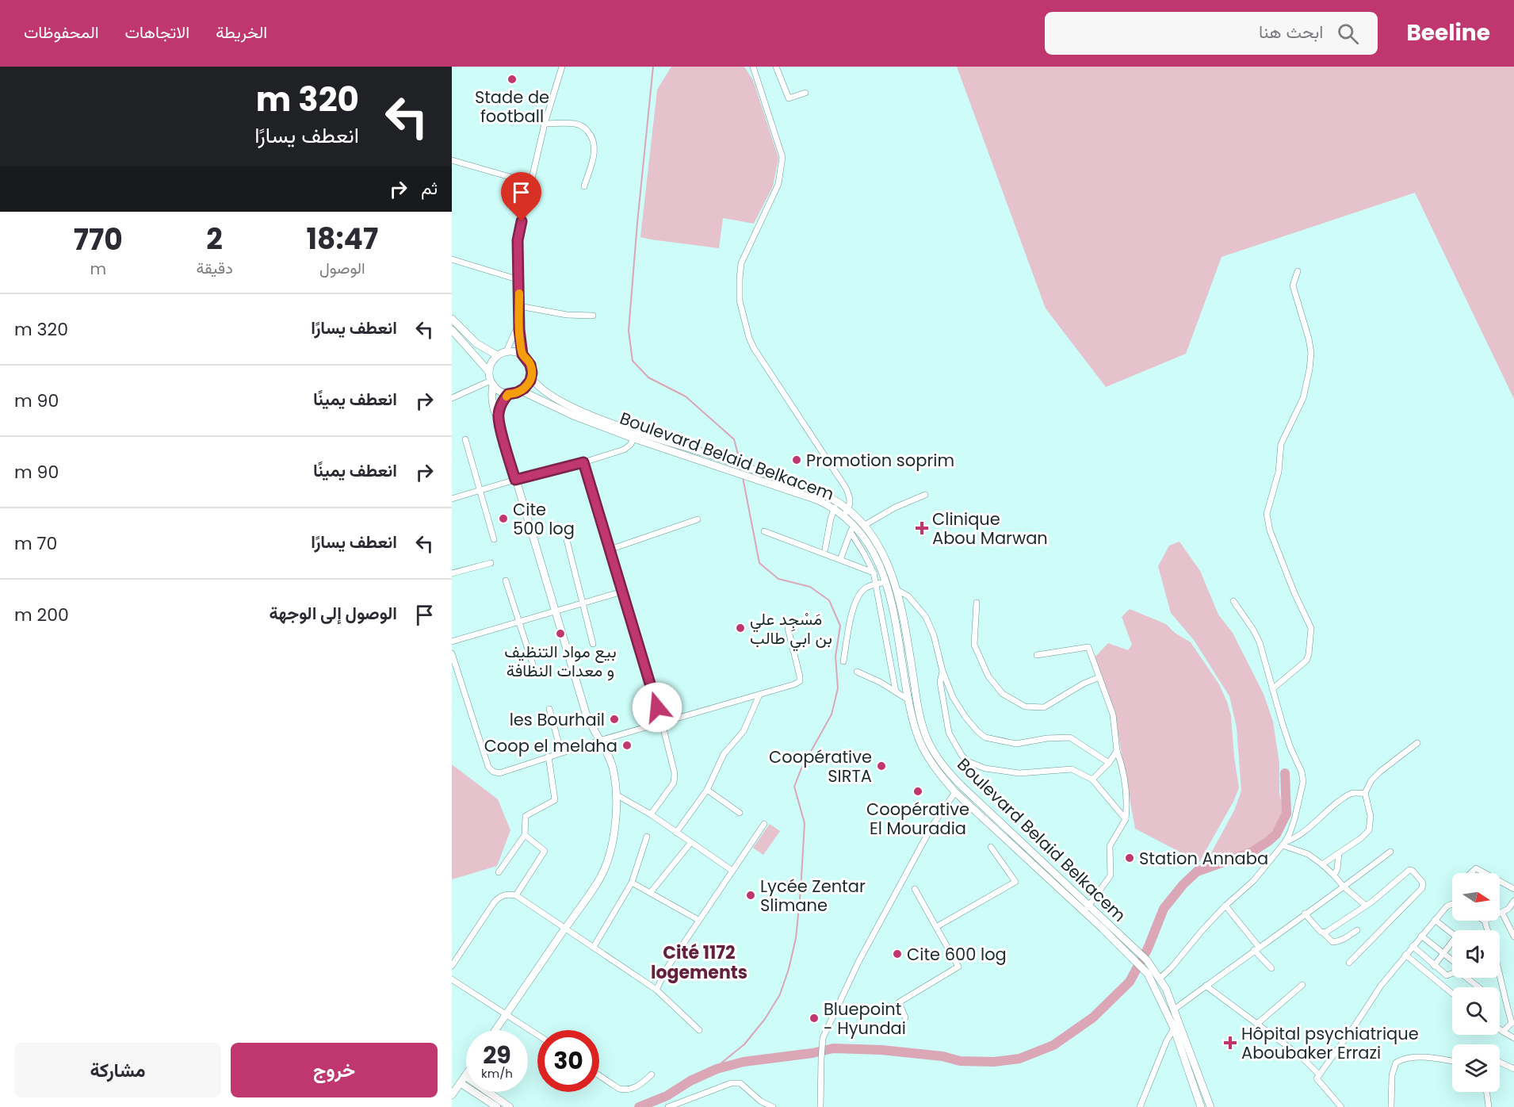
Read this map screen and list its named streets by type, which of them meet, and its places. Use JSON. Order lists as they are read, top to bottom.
{
  "streets": {
    "main road": ["Boulevard Belaid Belkacem"]
  },
  "districts": ["Cité 1172 logements"],
  "places": {
    "other": [
      "Stade de football",
      "Promotion soprim",
      "Cite 500 log",
      "مَسْجِد علي بن ابي طالب",
      "بيع مواد التنظيف و معدات النظافة",
      "les Bourhail",
      "Coop el melaha",
      "Coopérative SIRTA",
      "Coopérative El Mouradia",
      "Station Annaba",
      "Lycée Zentar Slimane",
      "Cite 600 log",
      "Bluepoint - Hyundai"
    ],
    "health": ["Clinique Abou Marwan", "Hôpital psychiatrique Aboubaker Errazi"]
  },
  "north": "right",
  "page": {
    "header": "Beeline",
    "search": "ابحث هنا",
    "nav": ["الخريطة", "الاتجاهات", "المحفوظات"],
    "turn": ["320 m", "انعطف يسارًا"],
    "then": "ثم",
    "eta": [
      "18:47",
      "الوصول",
      "2",
      "دقيقة",
      "770",
      "m"
    ],
    "list": [
      {
        "name": "انعطف يسارًا",
        "value": "320 m"
      },
      {
        "name": "انعطف يمينًا",
        "value": "90 m"
      },
      {
        "name": "انعطف يمينًا",
        "value": "90 m"
      },
      {
        "name": "انعطف يسارًا",
        "value": "70 m"
      },
      {
        "name": "الوصول إلى الوجهة",
        "value": "200 m"
      }
    ],
    "speed": "29 km/h",
    "limit": "30",
    "buttons": ["خروج", "مشاركة"]
  }
}
